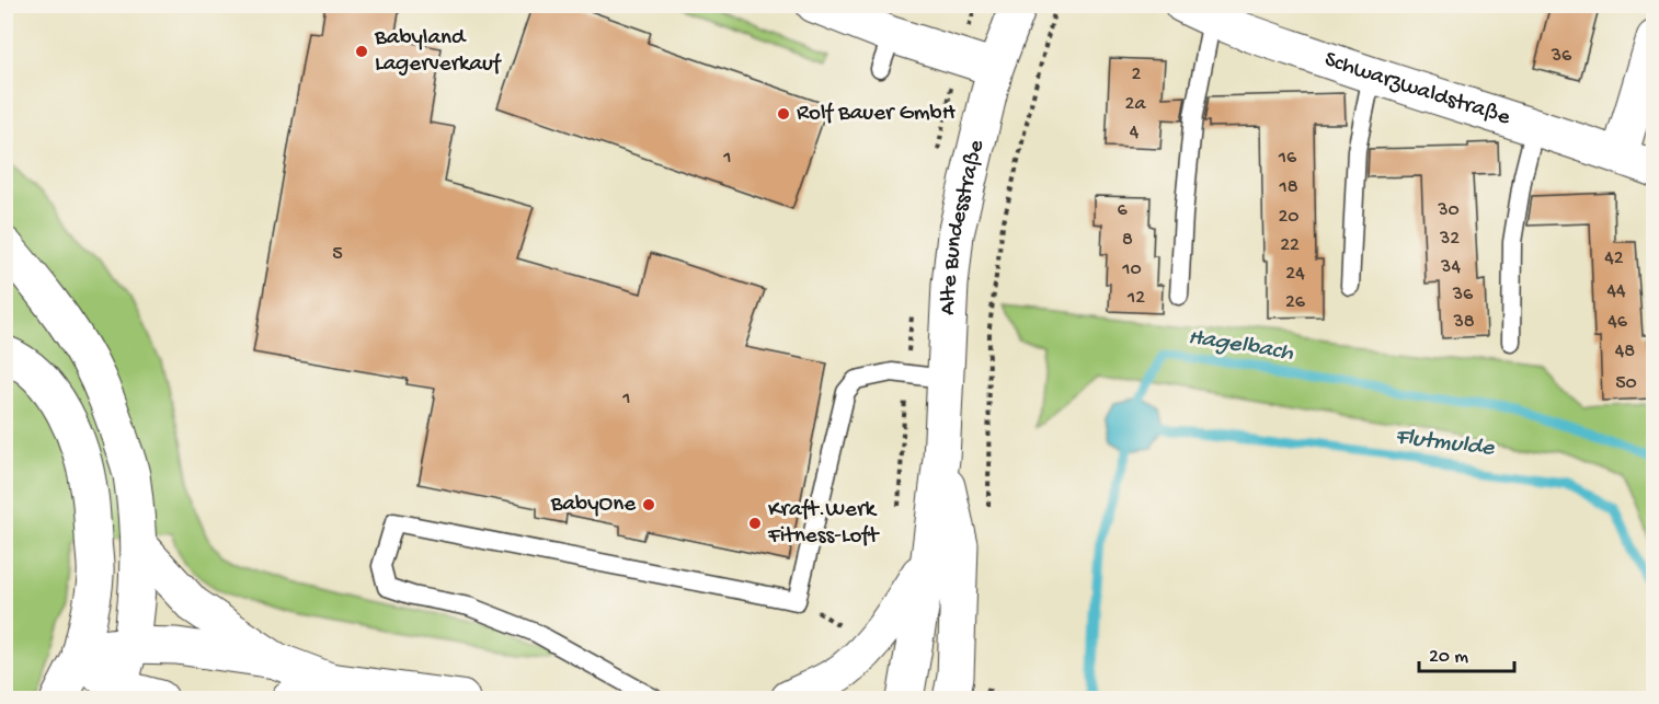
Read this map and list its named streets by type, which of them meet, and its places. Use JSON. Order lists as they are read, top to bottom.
{
  "streets": {
    "main road": ["Schwarzwaldstraße", "Alte Bundesstraße"]
  },
  "water": ["Hagelbach", "Flutmulde"],
  "places": [
    "Babyland Lagerverkauf",
    "Rolf Bauer GmbH",
    "BabyOne",
    "Kraft.Werk Fitness-Loft"
  ],
  "house_numbers": [
    "36",
    "2",
    "2a",
    "4",
    "1",
    "16",
    "18",
    "6",
    "30",
    "20",
    "32",
    "8",
    "22",
    "5",
    "42",
    "34",
    "10",
    "24",
    "44",
    "36",
    "12",
    "26",
    "38",
    "46",
    "48",
    "50",
    "1"
  ],
  "scale_bar": "20 m"
}
